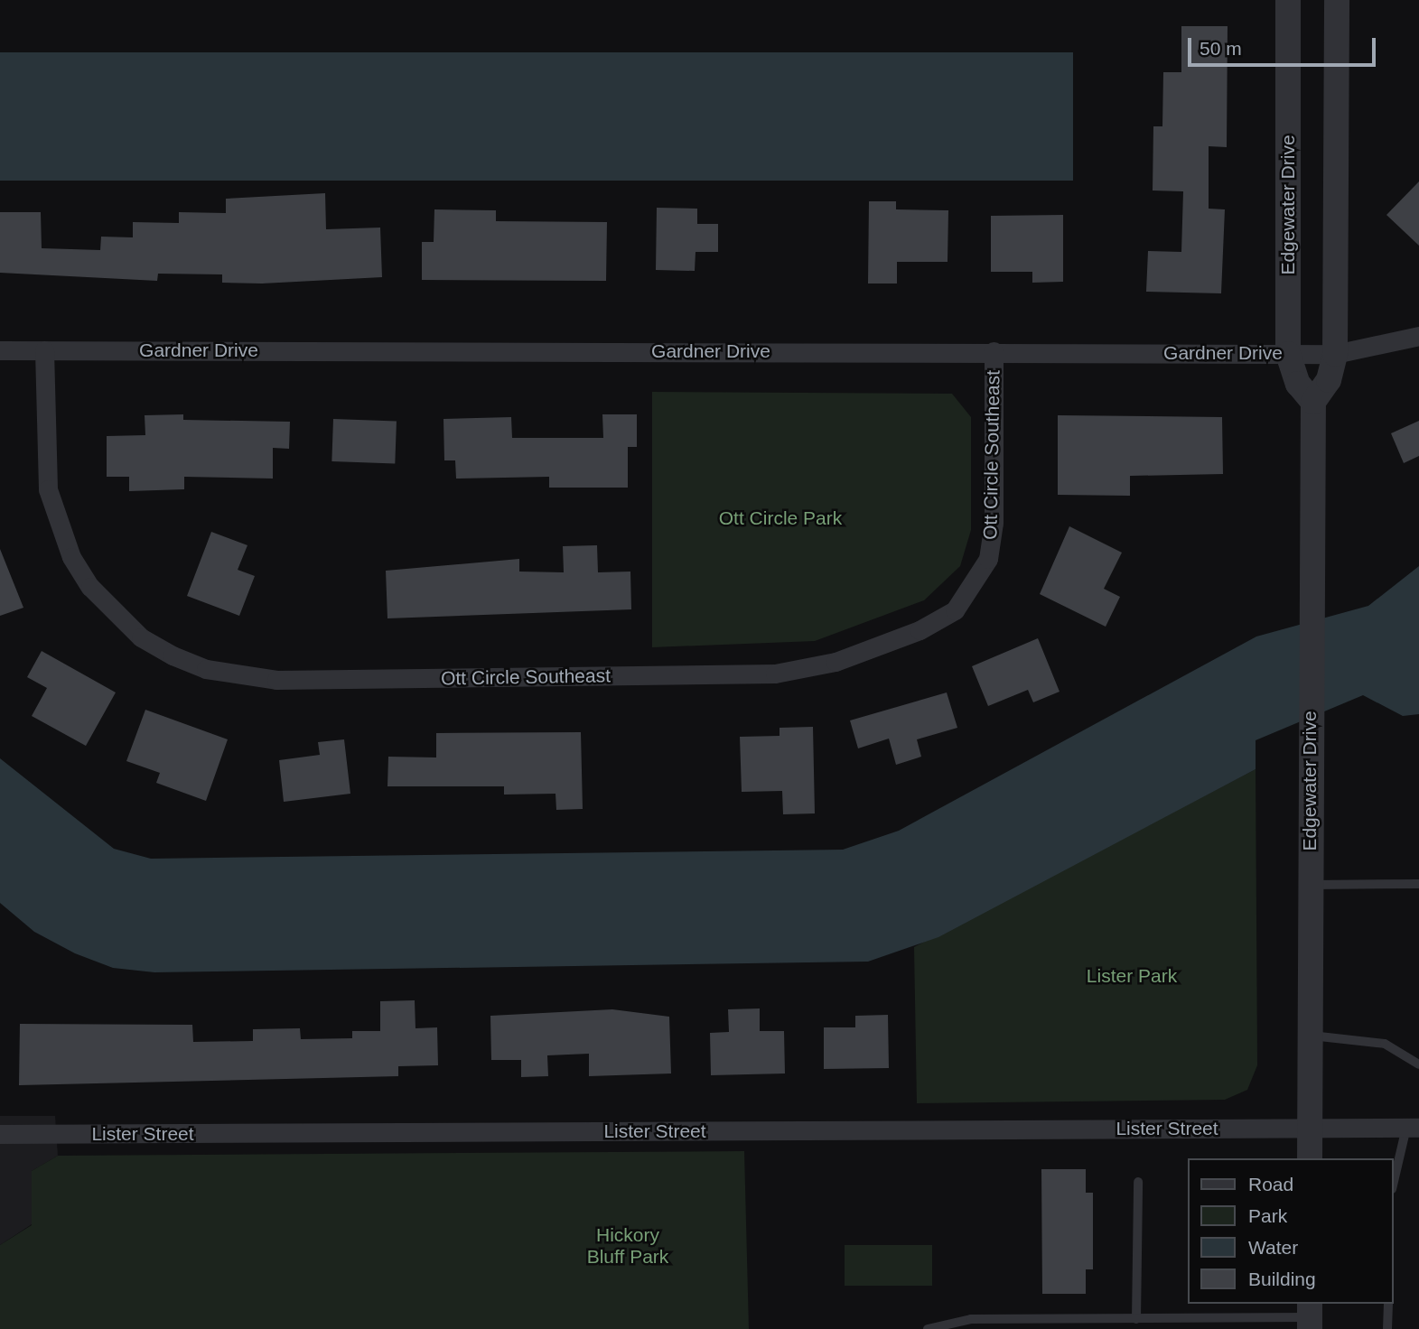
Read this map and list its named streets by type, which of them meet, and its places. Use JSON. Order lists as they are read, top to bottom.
{
  "streets": {
    "street": [
      "Edgewater Drive",
      "Gardner Drive",
      "Ott Circle Southeast",
      "Lister Street"
    ]
  },
  "crossings": [
    ["Edgewater Drive", "Gardner Drive"],
    ["Edgewater Drive", "Lister Street"],
    ["Gardner Drive", "Ott Circle Southeast"]
  ],
  "parks": ["Ott Circle Park", "Lister Park", "Hickory Bluff Park"],
  "legend": [
    "Road",
    "Park",
    "Water",
    "Building"
  ],
  "scale_bar": "50 m"
}
